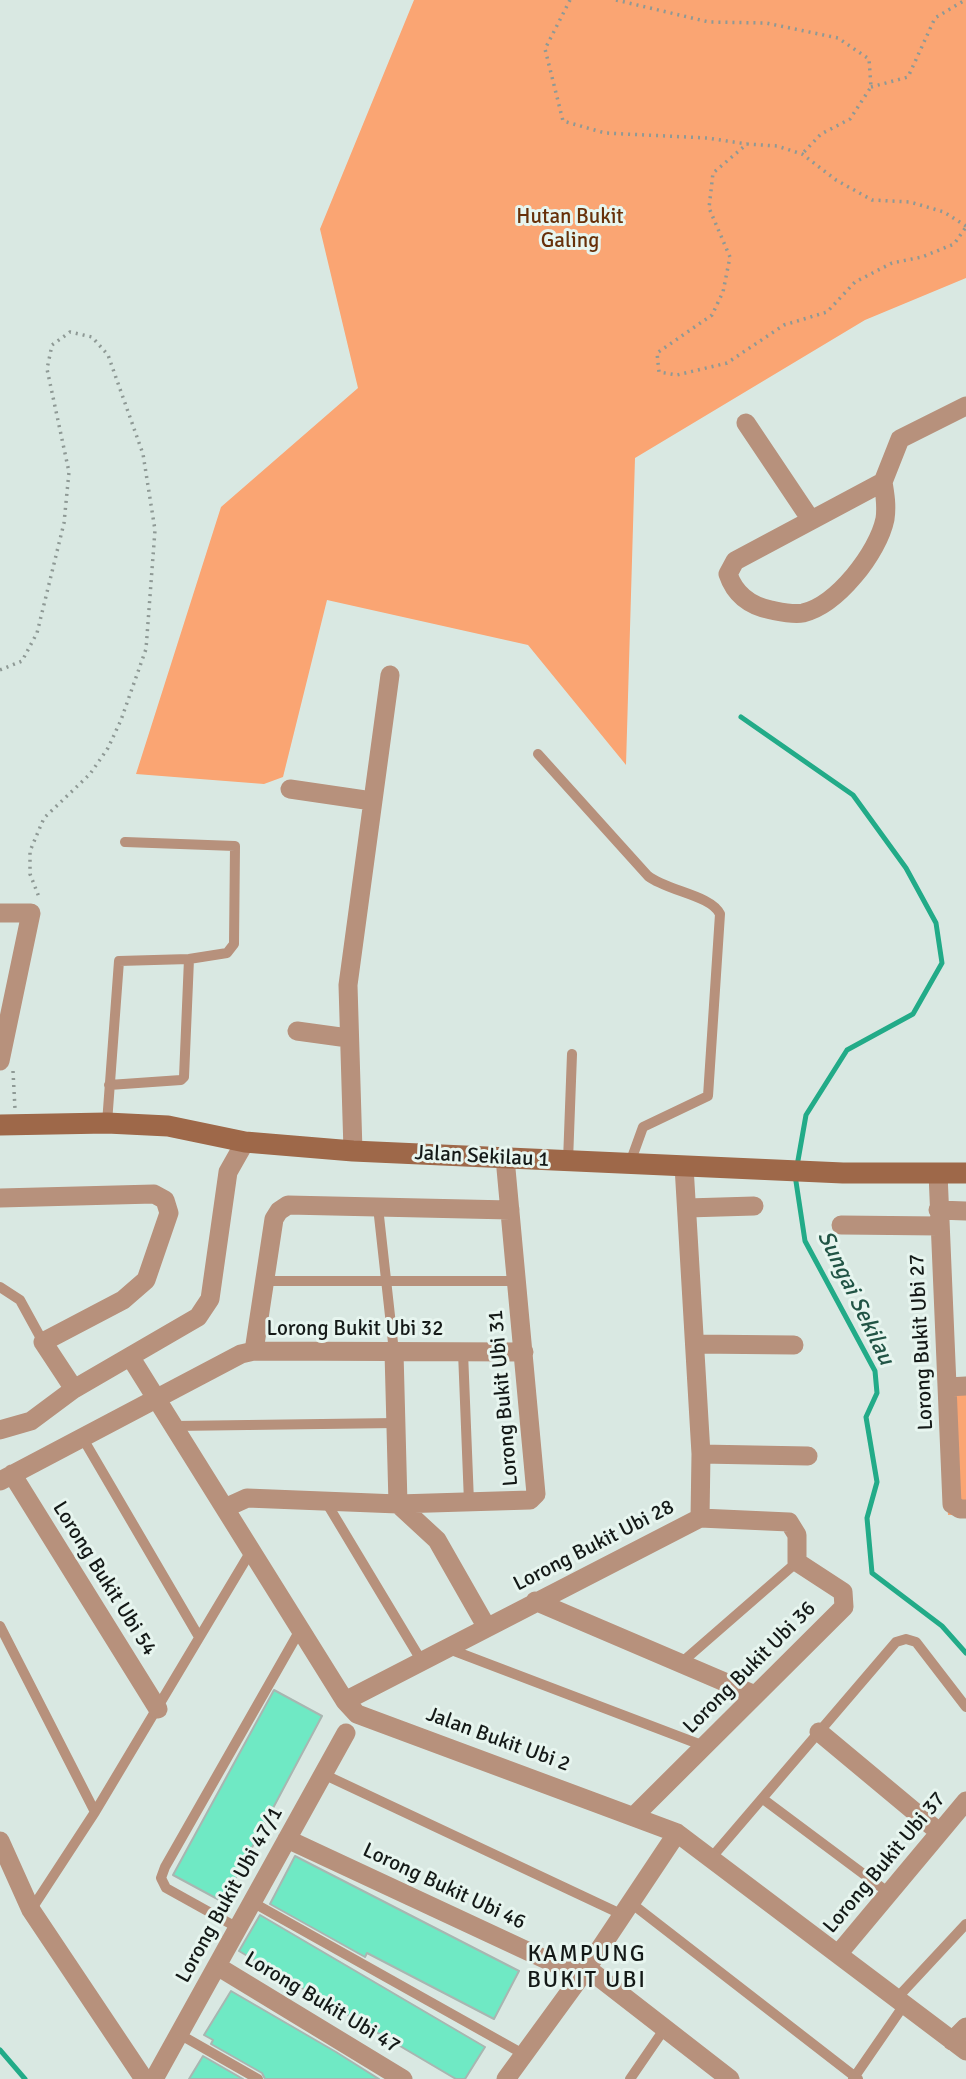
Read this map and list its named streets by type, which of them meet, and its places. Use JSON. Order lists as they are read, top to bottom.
{
  "streets": {
    "street": [
      "Jalan Sekilau 1",
      "Lorong Bukit Ubi 32",
      "Lorong Bukit Ubi 27",
      "Lorong Bukit Ubi 31",
      "Lorong Bukit Ubi 28",
      "Lorong Bukit Ubi 54",
      "Lorong Bukit Ubi 36",
      "Jalan Bukit Ubi 2",
      "Lorong Bukit Ubi 37",
      "Lorong Bukit Ubi 46",
      "Lorong Bukit Ubi 47/1",
      "Lorong Bukit Ubi 47"
    ]
  },
  "crossings": [
    ["Jalan Sekilau 1", "Lorong Bukit Ubi 27"],
    ["Jalan Sekilau 1", "Lorong Bukit Ubi 31"],
    ["Jalan Sekilau 1", "Lorong Bukit Ubi 28"],
    ["Lorong Bukit Ubi 32", "Lorong Bukit Ubi 31"],
    ["Lorong Bukit Ubi 32", "Lorong Bukit Ubi 54"],
    ["Lorong Bukit Ubi 32", "Jalan Bukit Ubi 2"],
    ["Lorong Bukit Ubi 31", "Jalan Bukit Ubi 2"],
    ["Lorong Bukit Ubi 28", "Jalan Bukit Ubi 2"],
    ["Lorong Bukit Ubi 36", "Jalan Bukit Ubi 2"],
    ["Jalan Bukit Ubi 2", "Lorong Bukit Ubi 37"],
    ["Lorong Bukit Ubi 46", "Lorong Bukit Ubi 47/1"],
    ["Lorong Bukit Ubi 47/1", "Lorong Bukit Ubi 47"]
  ],
  "districts": ["KAMPUNG BUKIT UBI"],
  "water": ["Sungai Sekilau"],
  "parks": ["Hutan Bukit Galing"]
}
